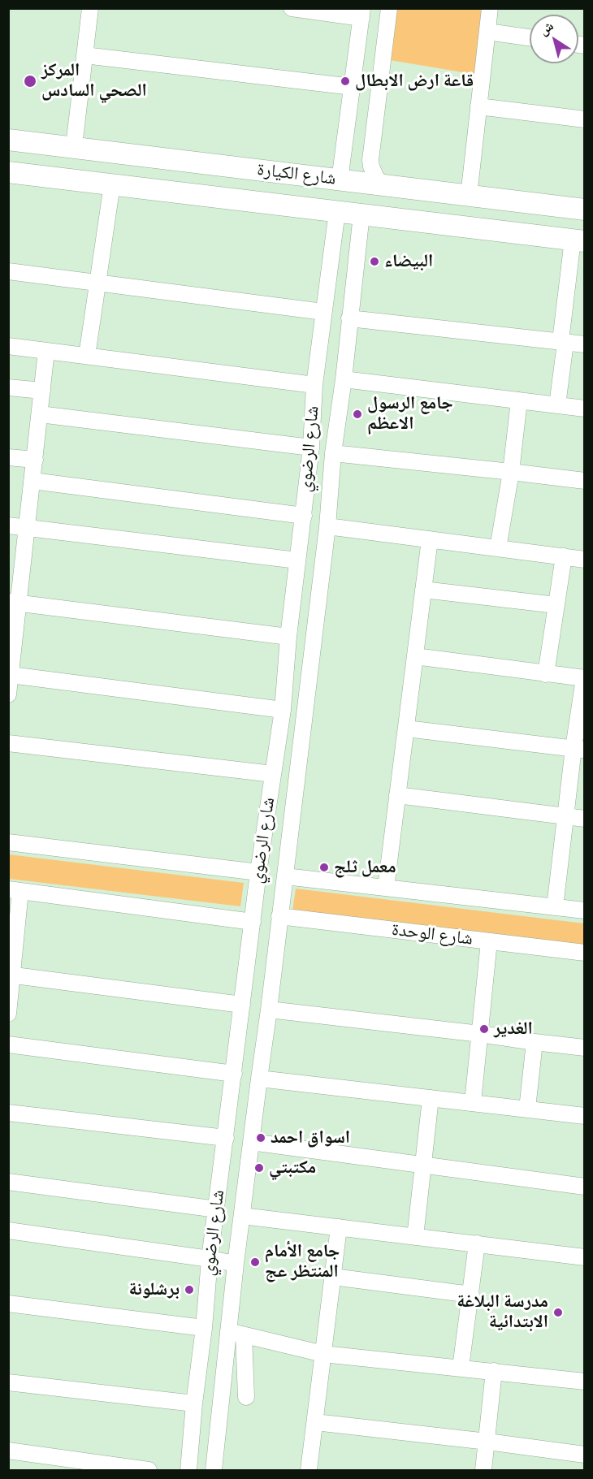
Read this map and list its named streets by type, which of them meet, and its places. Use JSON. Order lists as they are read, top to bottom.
{
  "streets": {
    "main road": ["شارع الكيارة"],
    "street": ["شارع الرضوي", "شارع الوحدة"]
  },
  "crossings": [
    ["شارع الكيارة", "شارع الرضوي"],
    ["شارع الرضوي", "شارع الوحدة"]
  ],
  "places": [
    "المركز الصحي السادس",
    "قاعة ارض الابطال",
    "البيضاء",
    "جامع الرسول الاعظم",
    "معمل ثلج",
    "الغدير",
    "اسواق احمد",
    "مكتبتي",
    "جامع الأمام المنتظر عج",
    "برشلونة",
    "مدرسة البلاغة الابتدائية"
  ],
  "north": "top left"
}
